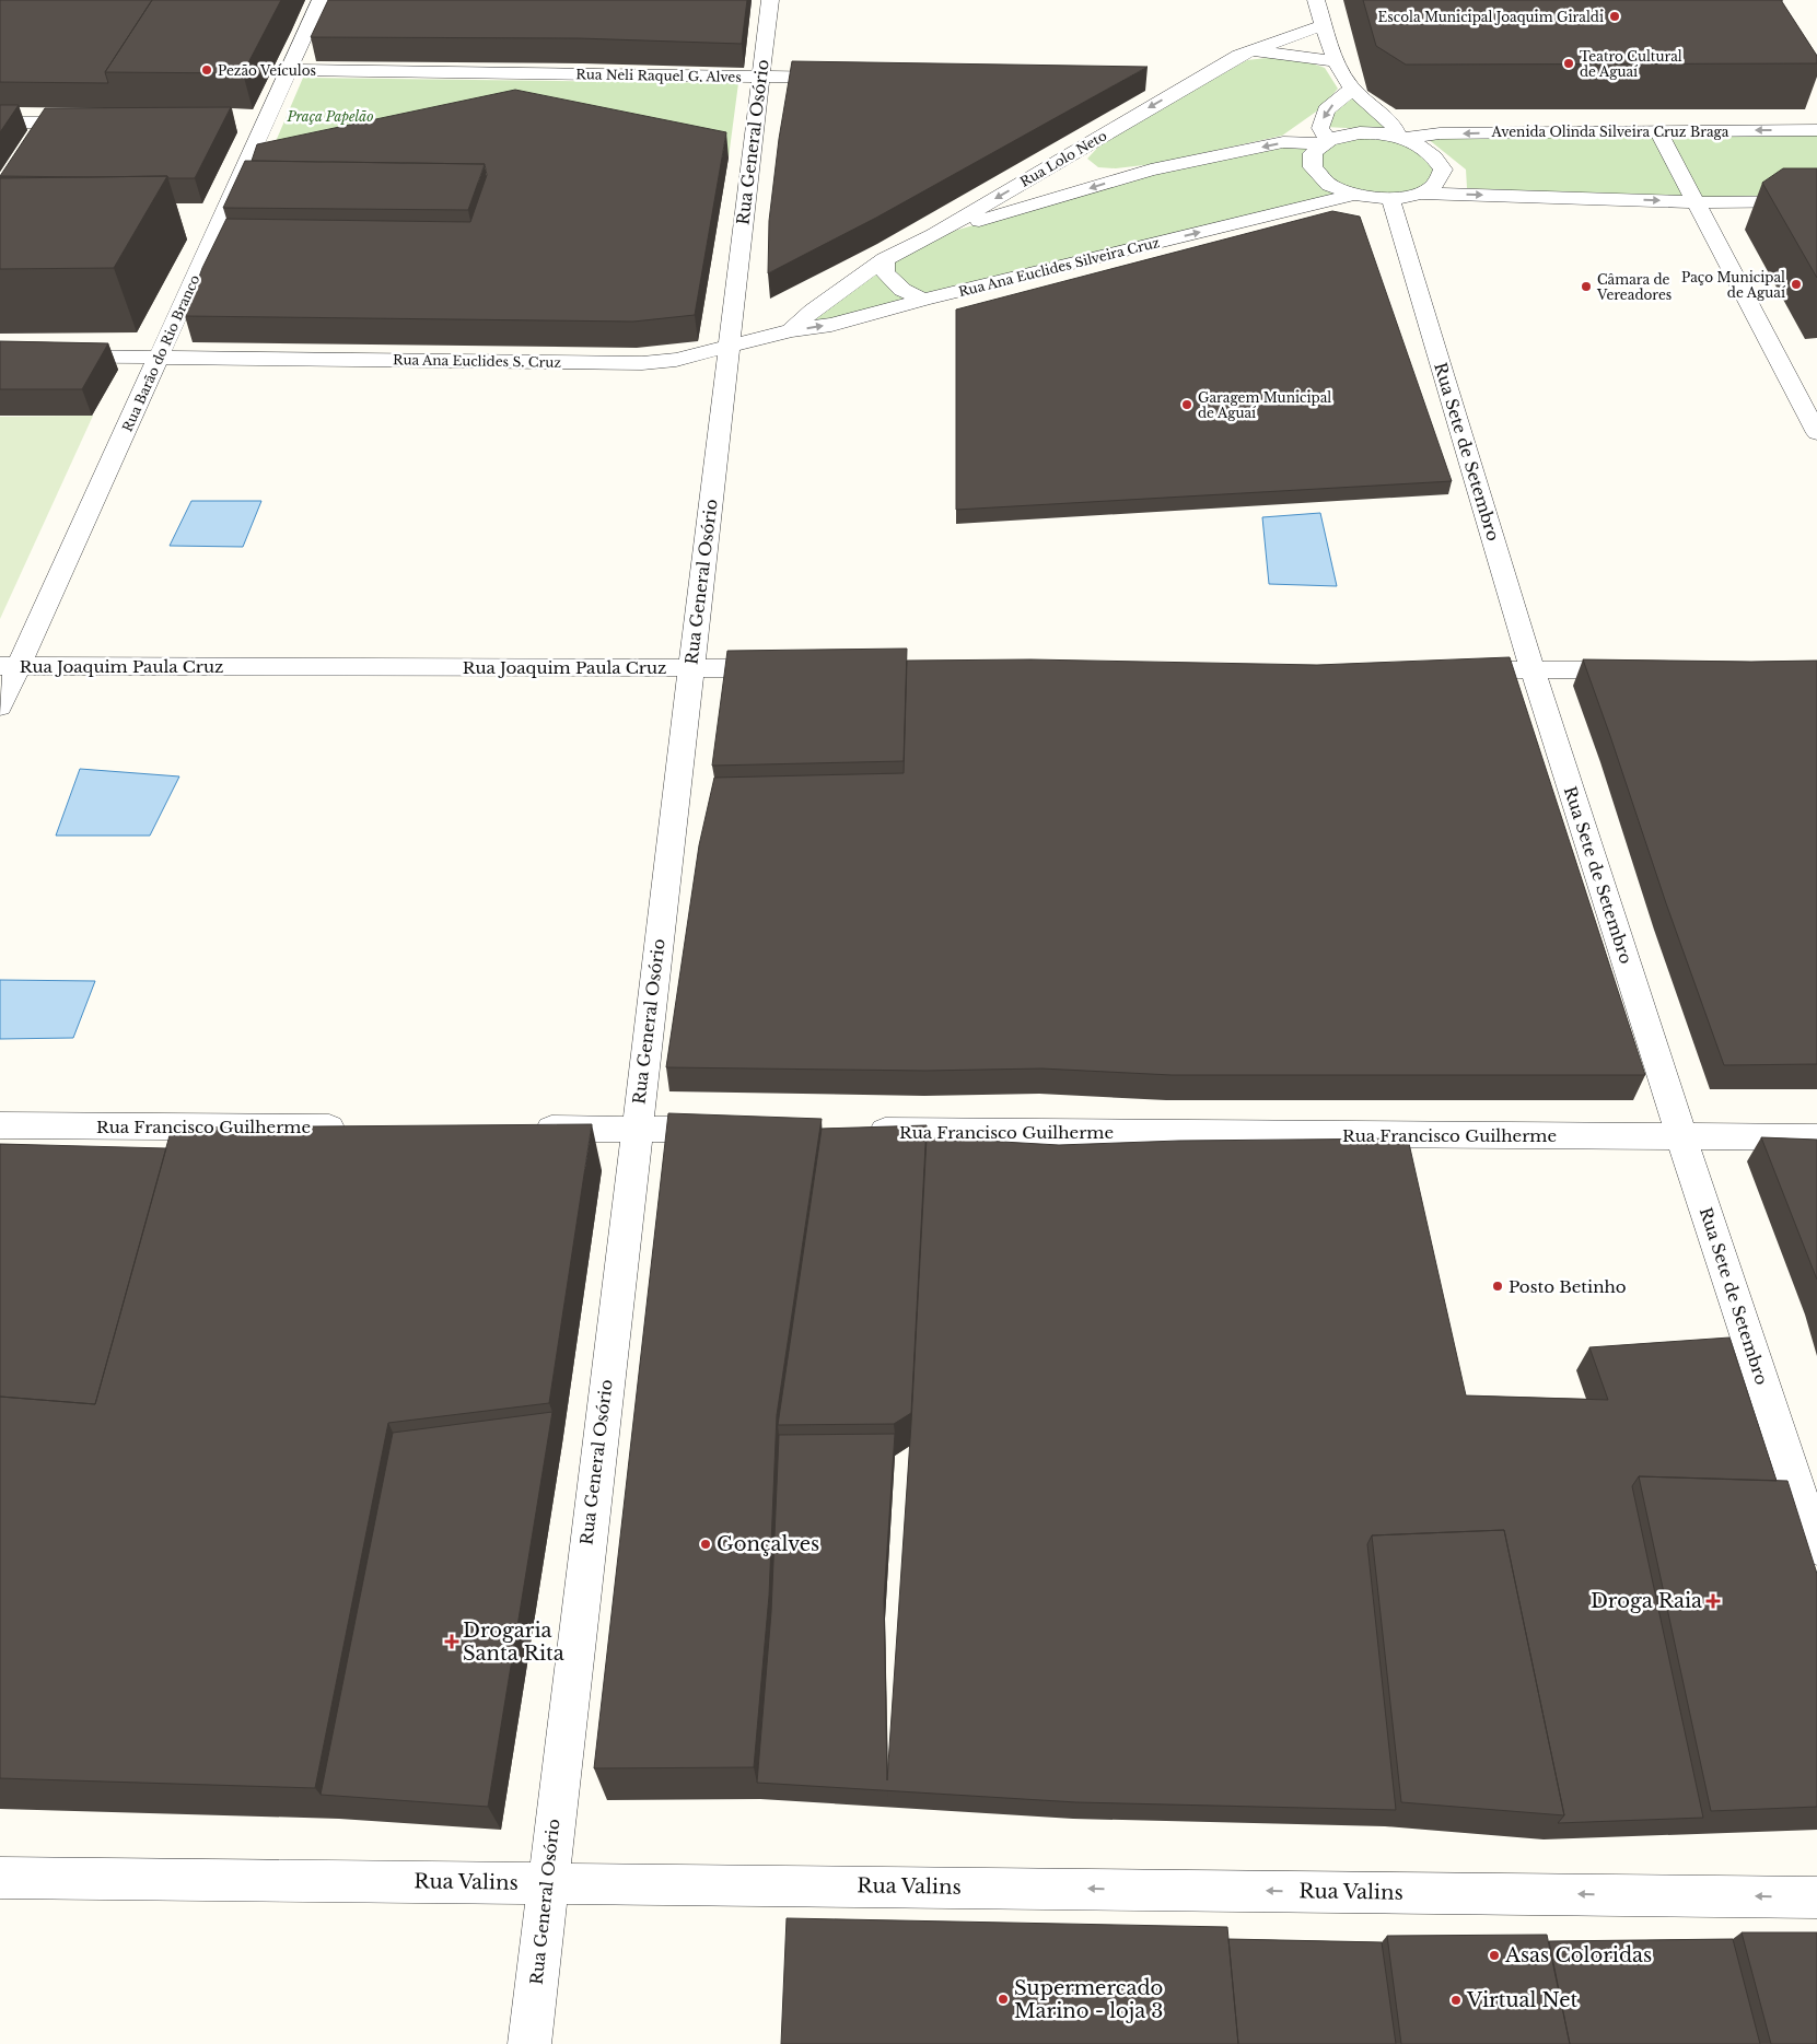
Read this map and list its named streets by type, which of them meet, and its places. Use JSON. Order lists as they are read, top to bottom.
{
  "streets": {
    "street": [
      "Rua Neli Raquel G. Alves",
      "Avenida Olinda Silveira Cruz Braga",
      "Rua General Osório",
      "Rua Lolo Neto",
      "Rua Ana Euclides Silveira Cruz",
      "Rua Barão do Rio Branco",
      "Rua Ana Euclides S. Cruz",
      "Rua Sete de Setembro",
      "Rua Joaquim Paula Cruz",
      "Rua Francisco Guilherme",
      "Rua Valins"
    ]
  },
  "crossings": [
    ["Rua Neli Raquel G. Alves", "Rua General Osório"],
    ["Rua Neli Raquel G. Alves", "Rua Barão do Rio Branco"],
    ["Rua General Osório", "Rua Ana Euclides S. Cruz"],
    ["Rua General Osório", "Rua Joaquim Paula Cruz"],
    ["Rua General Osório", "Rua Valins"],
    ["Rua Lolo Neto", "Rua Ana Euclides Silveira Cruz"],
    ["Rua Lolo Neto", "Rua Ana Euclides S. Cruz"],
    ["Rua Ana Euclides Silveira Cruz", "Rua Ana Euclides S. Cruz"],
    ["Rua Barão do Rio Branco", "Rua Ana Euclides S. Cruz"],
    ["Rua Barão do Rio Branco", "Rua Joaquim Paula Cruz"],
    ["Rua Sete de Setembro", "Rua Francisco Guilherme"]
  ],
  "one_way": ["Rua Valins"],
  "parks": ["Praça Papelão"],
  "places": {
    "other": [
      "Escola Municipal Joaquim Giraldi",
      "Teatro Cultural de Aguaí",
      "Pezão Veículos",
      "Paço Municipal de Aguaí",
      "Câmara de Vereadores",
      "Garagem Municipal de Aguaí",
      "Posto Betinho",
      "Gonçalves",
      "Asas Coloridas",
      "Supermercado Marino - loja 3",
      "Virtual Net"
    ],
    "health": ["Droga Raia", "Drogaria Santa Rita"]
  }
}
